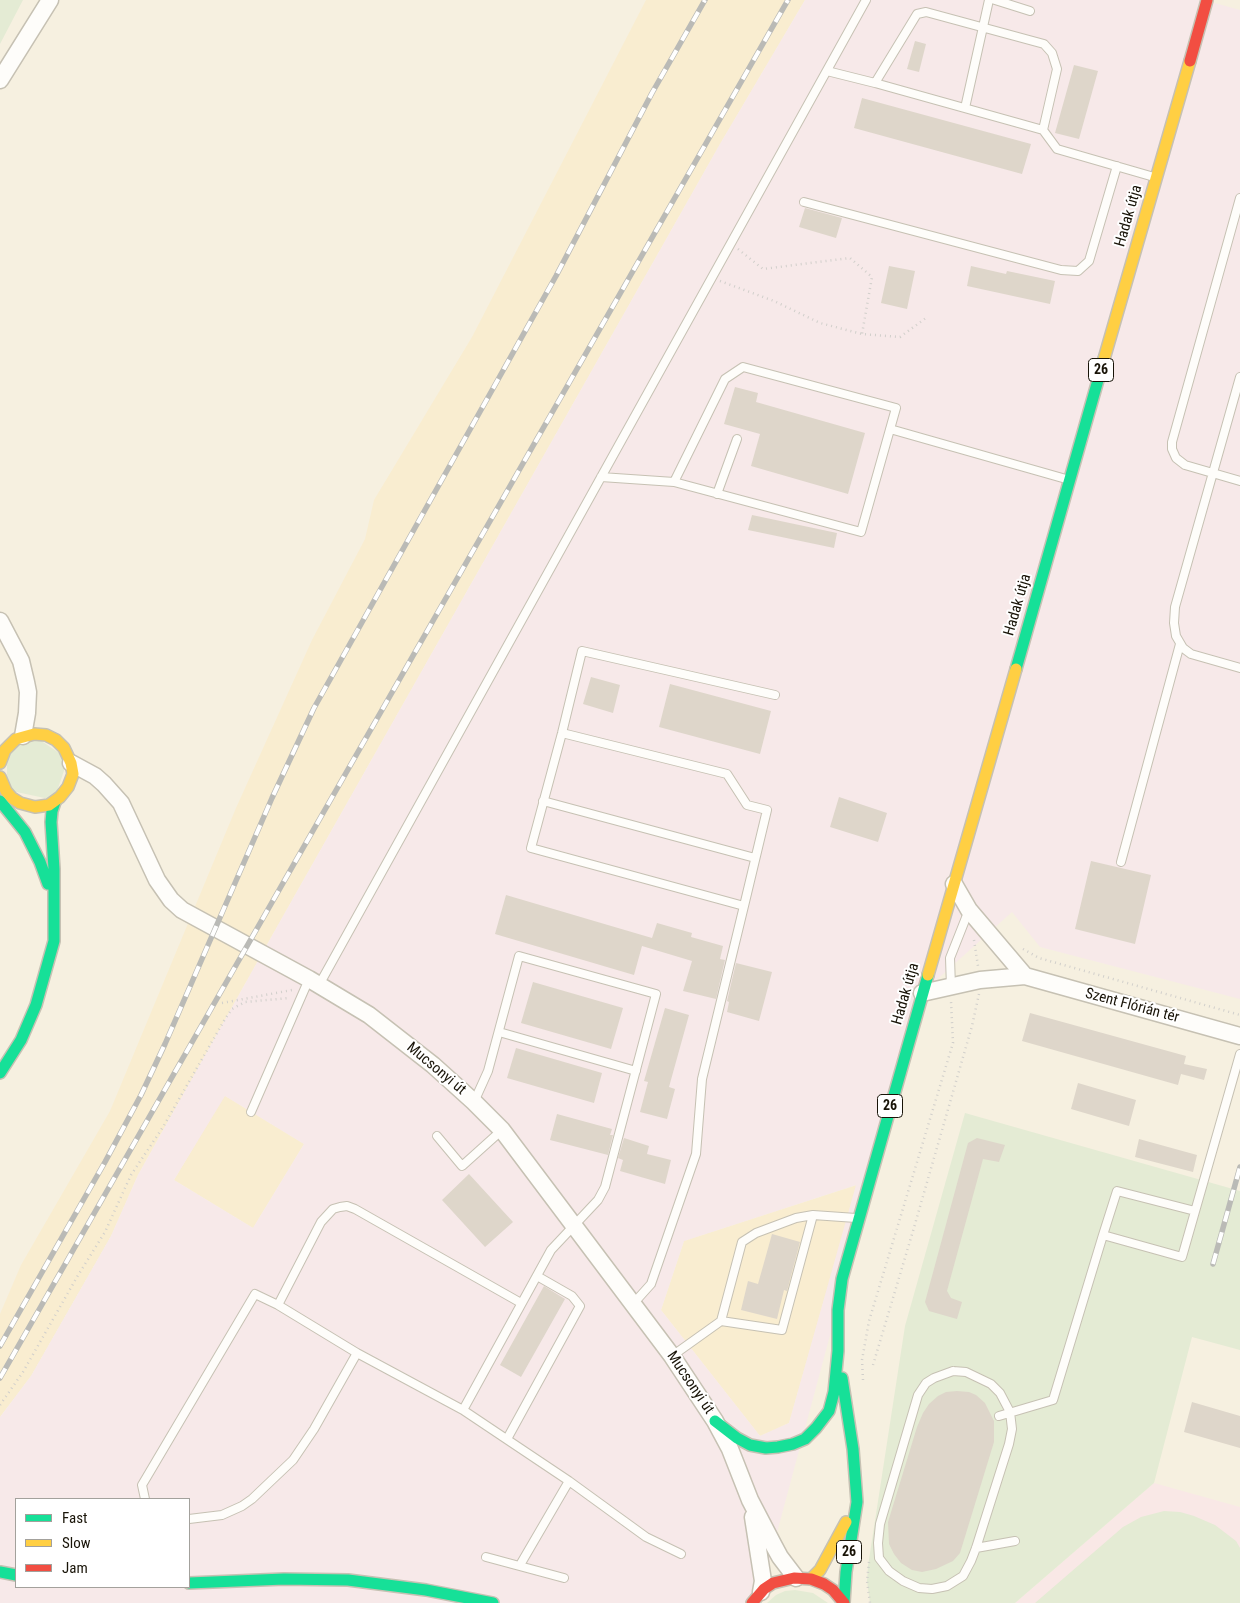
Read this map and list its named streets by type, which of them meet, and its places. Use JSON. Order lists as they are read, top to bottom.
{
  "streets": {
    "main road": ["Hadak útja", "26"],
    "street": ["Szent Flórián tér", "Mucsonyi út"]
  },
  "crossings": [
    ["Hadak útja", "26"],
    ["Hadak útja", "Szent Flórián tér"]
  ],
  "legend": ["Fast", "Slow", "Jam"]
}
